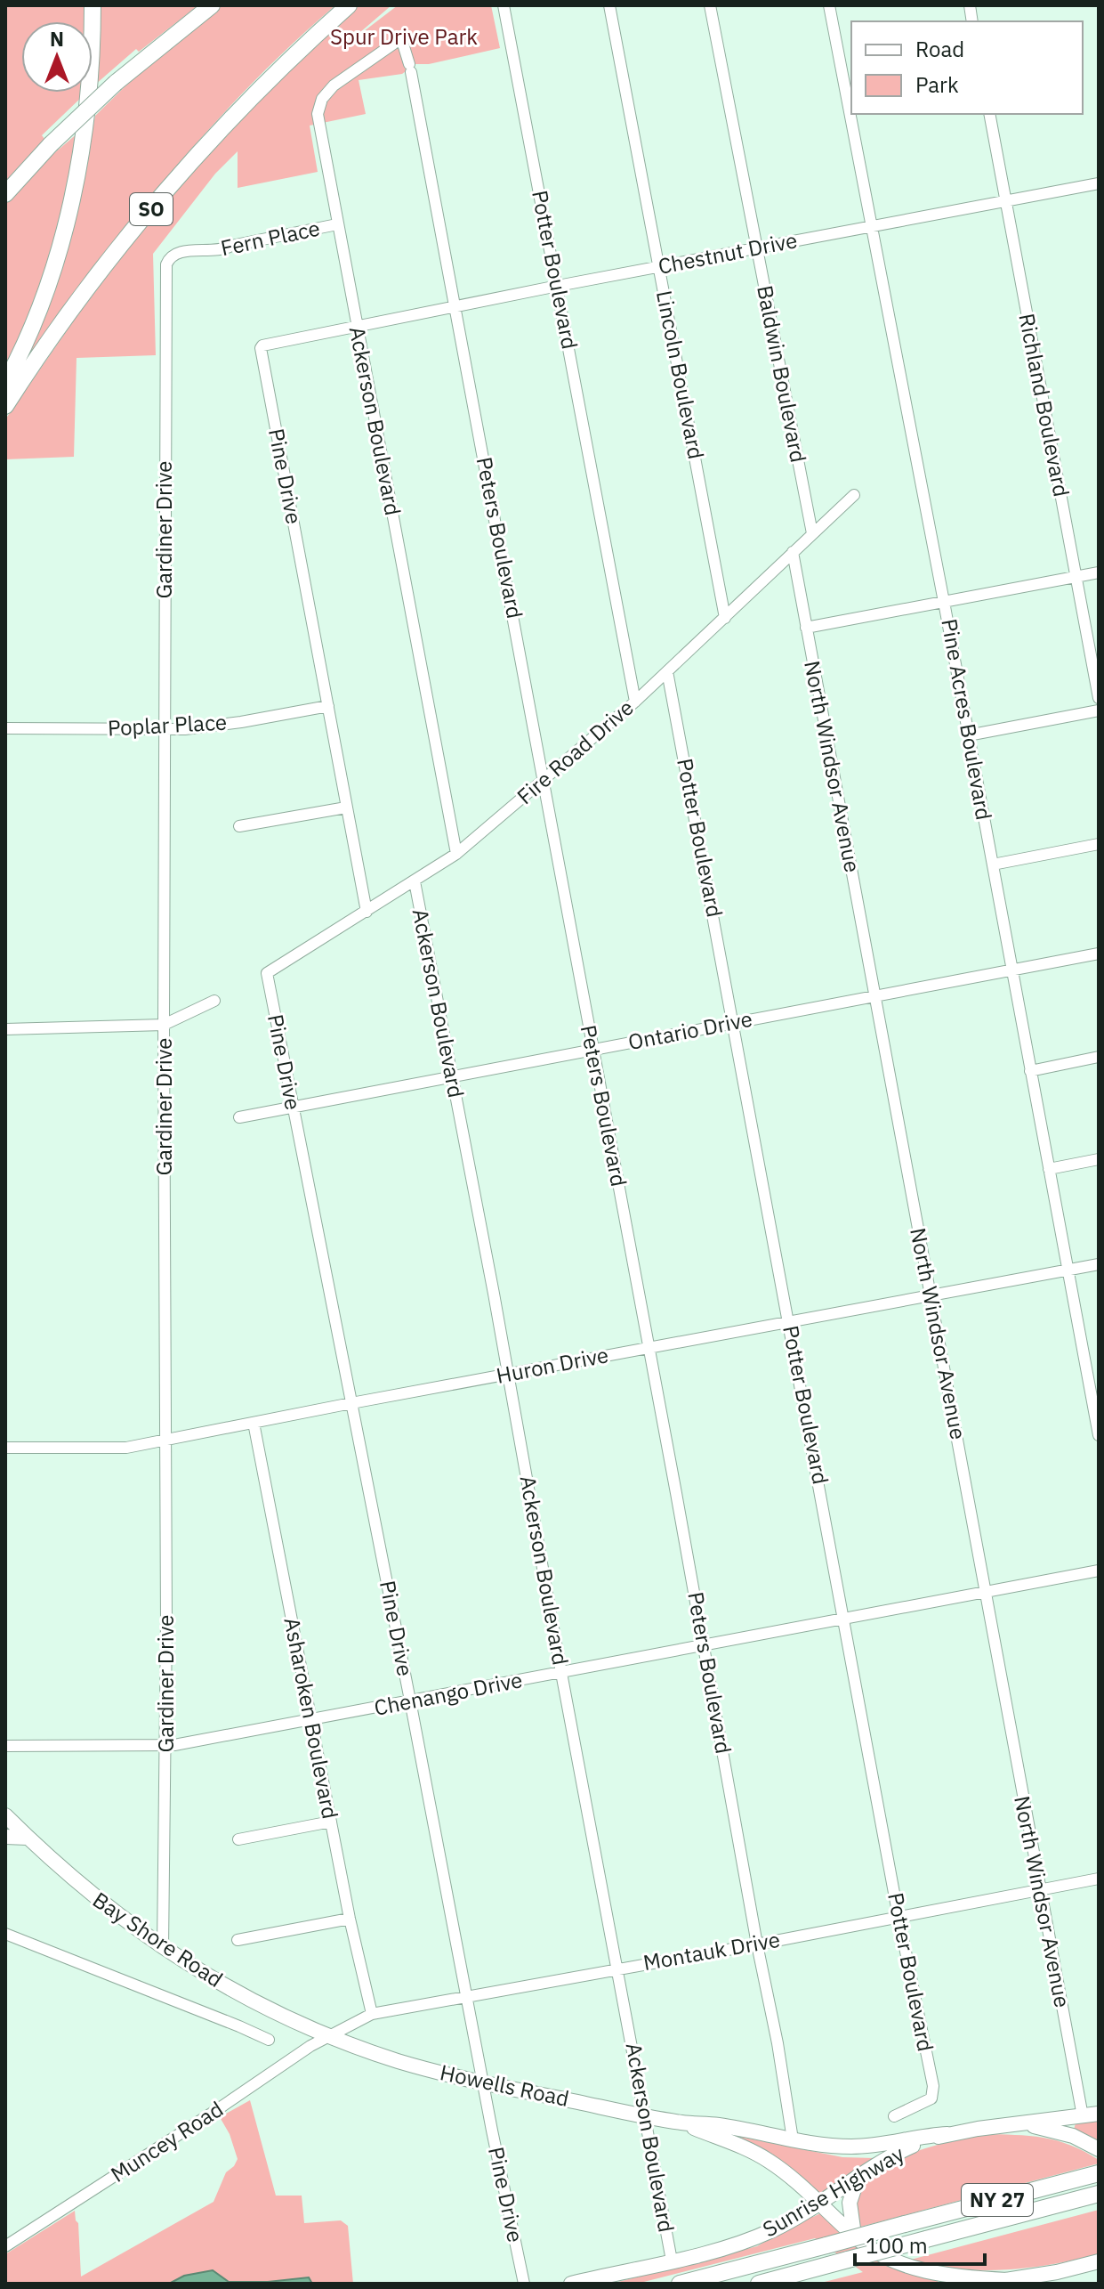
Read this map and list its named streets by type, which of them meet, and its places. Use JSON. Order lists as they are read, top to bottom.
{
  "streets": {
    "highway": ["SO", "Sunrise Highway", "NY 27"],
    "main road": ["Bay Shore Road", "Howells Road"],
    "street": [
      "Fern Place",
      "Chestnut Drive",
      "Potter Boulevard",
      "Baldwin Boulevard",
      "Lincoln Boulevard",
      "Richland Boulevard",
      "Ackerson Boulevard",
      "Pine Drive",
      "Gardiner Drive",
      "Peters Boulevard",
      "Pine Acres Boulevard",
      "Poplar Place",
      "Fire Road Drive",
      "North Windsor Avenue",
      "Ontario Drive",
      "Huron Drive",
      "Chenango Drive",
      "Asharoken Boulevard",
      "Montauk Drive",
      "Muncey Road"
    ]
  },
  "crossings": [
    ["Fern Place", "Ackerson Boulevard"],
    ["Fern Place", "Gardiner Drive"],
    ["Chestnut Drive", "Potter Boulevard"],
    ["Chestnut Drive", "Baldwin Boulevard"],
    ["Chestnut Drive", "Lincoln Boulevard"],
    ["Chestnut Drive", "Richland Boulevard"],
    ["Chestnut Drive", "Ackerson Boulevard"],
    ["Chestnut Drive", "Pine Drive"],
    ["Chestnut Drive", "Peters Boulevard"],
    ["Chestnut Drive", "Pine Acres Boulevard"],
    ["Potter Boulevard", "Fire Road Drive"],
    ["Potter Boulevard", "Ontario Drive"],
    ["Potter Boulevard", "Huron Drive"],
    ["Potter Boulevard", "Chenango Drive"],
    ["Potter Boulevard", "Montauk Drive"],
    ["Baldwin Boulevard", "Fire Road Drive"],
    ["Lincoln Boulevard", "Fire Road Drive"],
    ["Ackerson Boulevard", "Pine Drive"],
    ["Ackerson Boulevard", "Peters Boulevard"],
    ["Ackerson Boulevard", "Fire Road Drive"],
    ["Ackerson Boulevard", "Ontario Drive"],
    ["Ackerson Boulevard", "Huron Drive"],
    ["Ackerson Boulevard", "Chenango Drive"],
    ["Ackerson Boulevard", "Montauk Drive"],
    ["Ackerson Boulevard", "Howells Road"],
    ["Ackerson Boulevard", "Sunrise Highway"],
    ["Pine Drive", "Poplar Place"],
    ["Pine Drive", "Fire Road Drive"],
    ["Pine Drive", "Ontario Drive"],
    ["Pine Drive", "Huron Drive"],
    ["Pine Drive", "Chenango Drive"],
    ["Pine Drive", "Montauk Drive"],
    ["Pine Drive", "Howells Road"],
    ["Gardiner Drive", "Poplar Place"],
    ["Gardiner Drive", "Huron Drive"],
    ["Gardiner Drive", "Chenango Drive"],
    ["Gardiner Drive", "Bay Shore Road"],
    ["Peters Boulevard", "Fire Road Drive"],
    ["Peters Boulevard", "Ontario Drive"],
    ["Peters Boulevard", "Huron Drive"],
    ["Peters Boulevard", "Chenango Drive"],
    ["Peters Boulevard", "Montauk Drive"],
    ["Peters Boulevard", "Howells Road"],
    ["Pine Acres Boulevard", "Ontario Drive"],
    ["Pine Acres Boulevard", "Huron Drive"],
    ["Fire Road Drive", "North Windsor Avenue"],
    ["North Windsor Avenue", "Ontario Drive"],
    ["North Windsor Avenue", "Huron Drive"],
    ["North Windsor Avenue", "Chenango Drive"],
    ["North Windsor Avenue", "Montauk Drive"],
    ["North Windsor Avenue", "Sunrise Highway"],
    ["Huron Drive", "Asharoken Boulevard"],
    ["Chenango Drive", "Asharoken Boulevard"],
    ["Asharoken Boulevard", "Montauk Drive"],
    ["Bay Shore Road", "Montauk Drive"],
    ["Bay Shore Road", "Howells Road"],
    ["Bay Shore Road", "Muncey Road"],
    ["Montauk Drive", "Howells Road"],
    ["Montauk Drive", "Muncey Road"],
    ["Howells Road", "Muncey Road"],
    ["Howells Road", "Sunrise Highway"]
  ],
  "parks": ["Spur Drive Park"],
  "legend": ["Road", "Park"],
  "scale_bar": "100 m",
  "north": "top"
}
